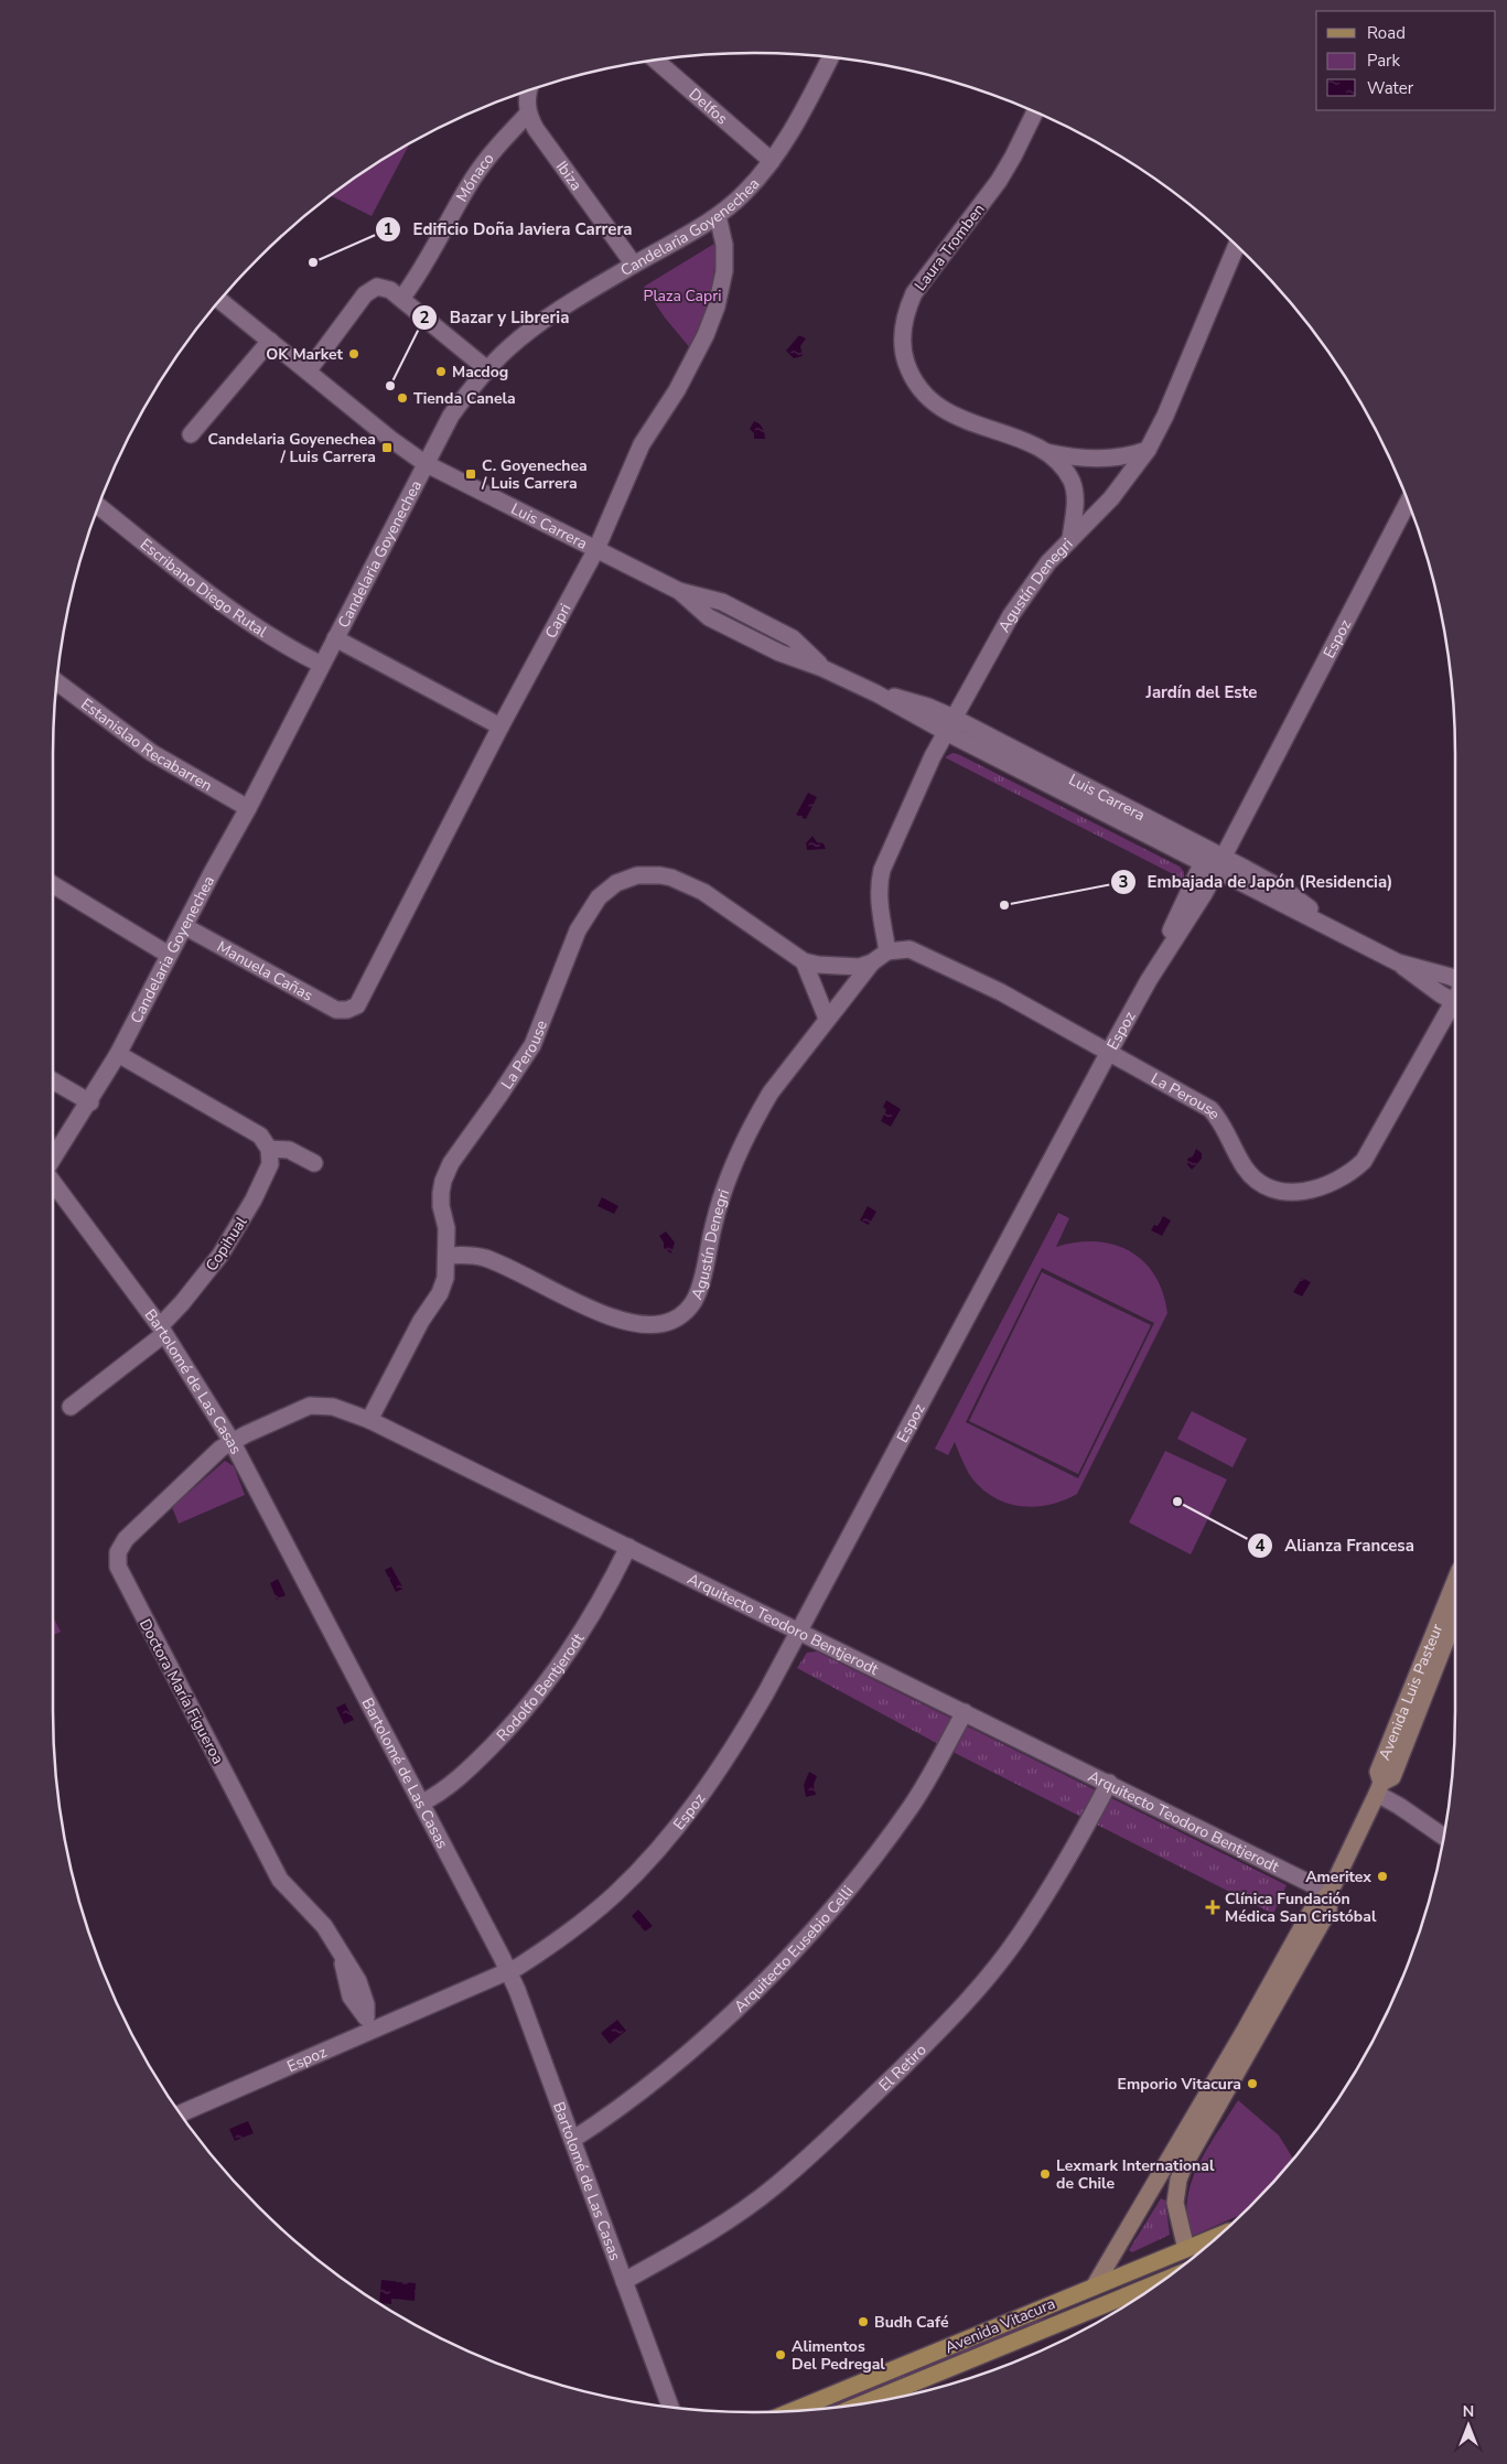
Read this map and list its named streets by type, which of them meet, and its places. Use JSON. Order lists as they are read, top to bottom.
{
  "streets": {
    "main road": ["Avenida Luis Pasteur", "Avenida Vitacura"],
    "street": [
      "Delfos",
      "Ibiza",
      "Mónaco",
      "Candelaria Goyenechea",
      "Laura Tromben",
      "Luis Carrera",
      "Escribano Diego Rutal",
      "Agustín Denegri",
      "Capri",
      "Espoz",
      "Estanislao Recabarren",
      "Manuela Cañas",
      "La Perouse",
      "Copihual",
      "Bartolomé de Las Casas",
      "Arquitecto Teodoro Bentjerodt",
      "Rodolfo Bentjerodt",
      "Doctora María Figueroa",
      "Arquitecto Eusebio Celli",
      "El Retiro"
    ]
  },
  "crossings": [
    ["Delfos", "Candelaria Goyenechea"],
    ["Ibiza", "Mónaco"],
    ["Ibiza", "Candelaria Goyenechea"],
    ["Candelaria Goyenechea", "Luis Carrera"],
    ["Candelaria Goyenechea", "Escribano Diego Rutal"],
    ["Candelaria Goyenechea", "Capri"],
    ["Candelaria Goyenechea", "Estanislao Recabarren"],
    ["Candelaria Goyenechea", "Manuela Cañas"],
    ["Laura Tromben", "Agustín Denegri"],
    ["Luis Carrera", "Agustín Denegri"],
    ["Luis Carrera", "Capri"],
    ["Luis Carrera", "Espoz"],
    ["Agustín Denegri", "La Perouse"],
    ["Capri", "Manuela Cañas"],
    ["Espoz", "La Perouse"],
    ["Espoz", "Bartolomé de Las Casas"],
    ["Espoz", "Arquitecto Teodoro Bentjerodt"],
    ["Espoz", "Doctora María Figueroa"],
    ["La Perouse", "Arquitecto Teodoro Bentjerodt"],
    ["Copihual", "Bartolomé de Las Casas"],
    ["Bartolomé de Las Casas", "Arquitecto Teodoro Bentjerodt"],
    ["Bartolomé de Las Casas", "Rodolfo Bentjerodt"],
    ["Bartolomé de Las Casas", "Doctora María Figueroa"],
    ["Bartolomé de Las Casas", "Arquitecto Eusebio Celli"],
    ["Bartolomé de Las Casas", "El Retiro"],
    ["Arquitecto Teodoro Bentjerodt", "Rodolfo Bentjerodt"],
    ["Arquitecto Teodoro Bentjerodt", "Doctora María Figueroa"],
    ["Arquitecto Teodoro Bentjerodt", "Avenida Luis Pasteur"],
    ["Arquitecto Teodoro Bentjerodt", "Arquitecto Eusebio Celli"],
    ["Arquitecto Teodoro Bentjerodt", "El Retiro"],
    ["Avenida Luis Pasteur", "Avenida Vitacura"]
  ],
  "districts": ["Jardín del Este"],
  "parks": ["Plaza Capri"],
  "places": {
    "other": [
      "Edificio Doña Javiera Carrera",
      "OK Market",
      "Macdog",
      "Bazar y Libreria",
      "Tienda Canela",
      "Embajada de Japón (Residencia)",
      "Alianza Francesa",
      "Ameritex",
      "Emporio Vitacura",
      "Lexmark International de Chile",
      "Budh Café",
      "Alimentos Del Pedregal"
    ],
    "transit": ["Candelaria Goyenechea / Luis Carrera", "C. Goyenechea / Luis Carrera"],
    "health": ["Clínica Fundación Médica San Cristóbal"]
  },
  "legend": ["Road", "Park", "Water"],
  "north": "top"
}
